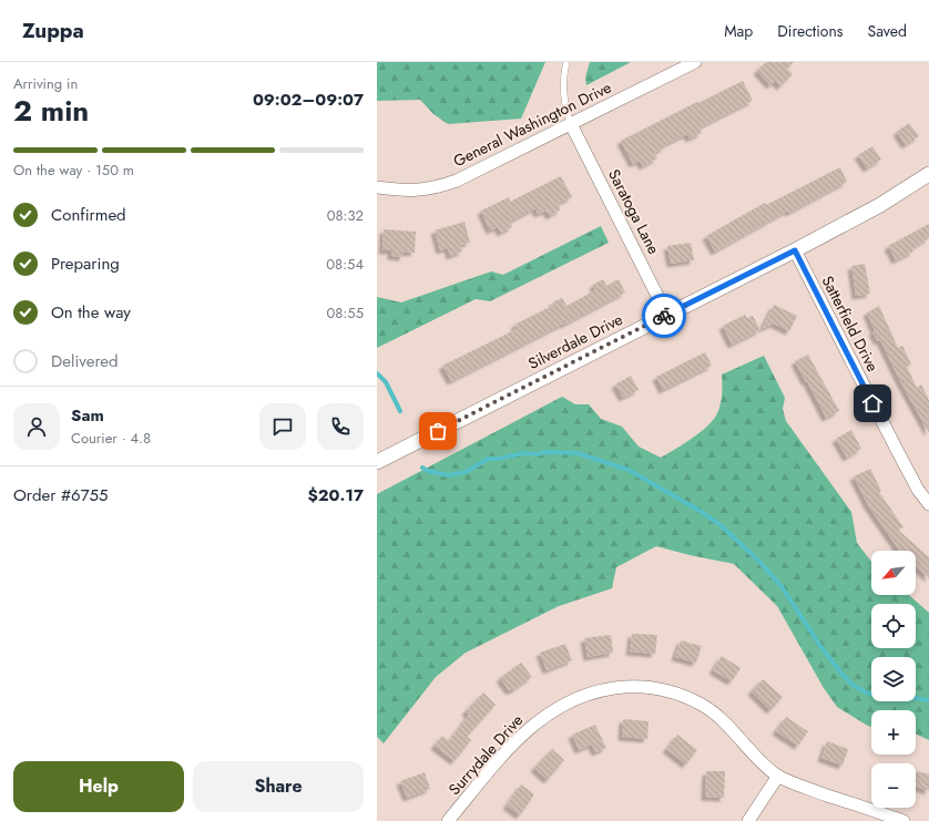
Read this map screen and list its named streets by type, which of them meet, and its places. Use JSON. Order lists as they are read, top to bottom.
{
  "streets": {
    "street": [
      "General Washington Drive",
      "Saratoga Lane",
      "Satterfield Drive",
      "Silverdale Drive",
      "Surrydale Drive"
    ]
  },
  "crossings": [
    ["General Washington Drive", "Saratoga Lane"],
    ["Saratoga Lane", "Silverdale Drive"],
    ["Satterfield Drive", "Silverdale Drive"]
  ],
  "north": "bottom left",
  "page": {
    "header": "Zuppa",
    "nav": ["Map", "Directions", "Saved"],
    "heading": ["2 min", "Arriving in", "09:02–09:07"],
    "panel": [
      "Sam",
      "Courier · 4.8",
      "Order #6755",
      "$20.17"
    ],
    "bar": "On the way · 150 m",
    "list": [
      ["Confirmed", "08:32"],
      ["Preparing", "08:54"],
      ["On the way", "08:55"],
      "Delivered"
    ],
    "map_buttons": ["+", "−"],
    "buttons": ["Help", "Share"]
  }
}
